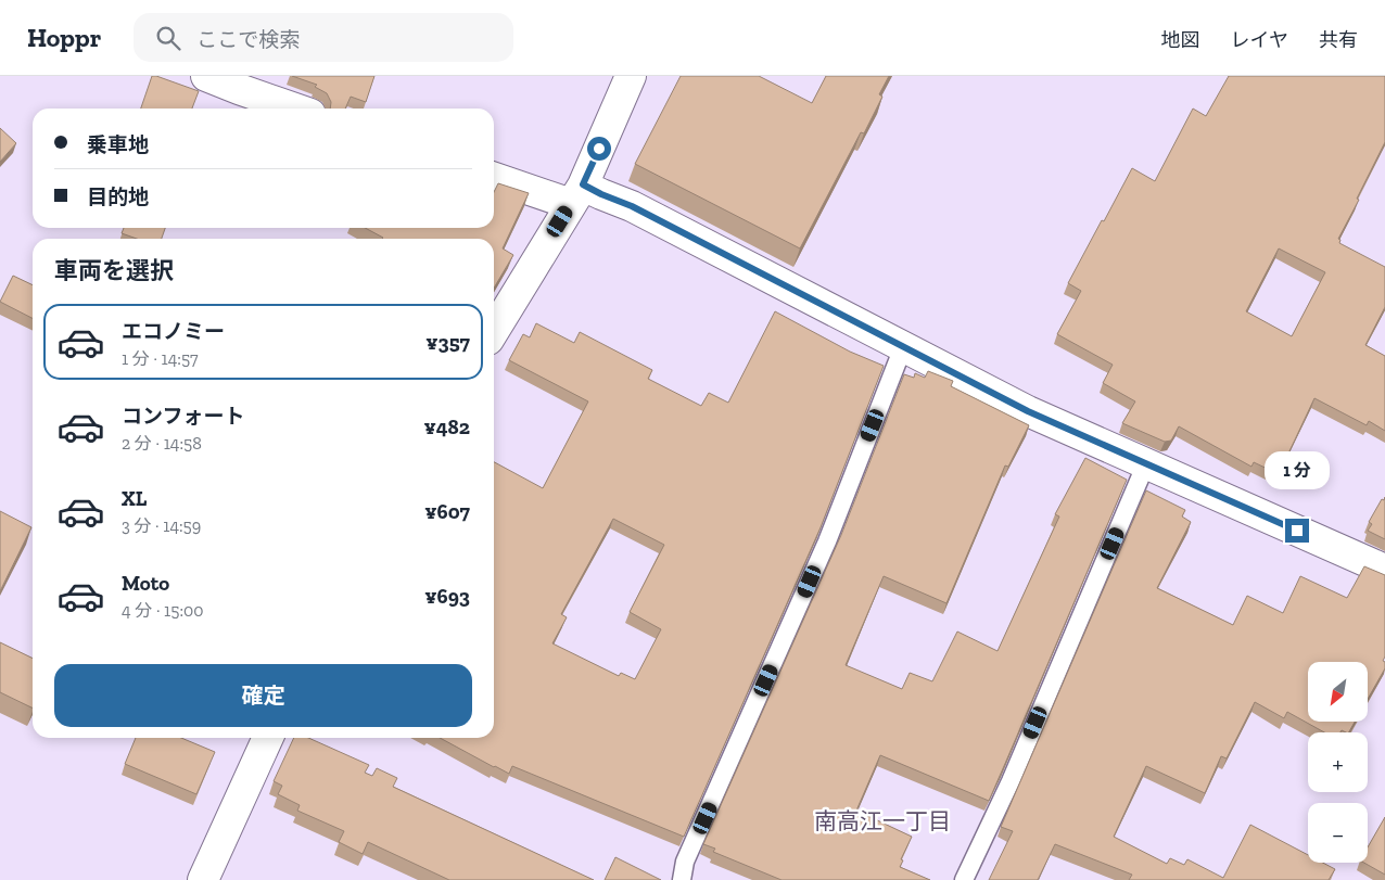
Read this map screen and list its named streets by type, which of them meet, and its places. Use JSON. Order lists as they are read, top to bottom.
{
  "districts": ["南高江一丁目"],
  "north": "bottom left",
  "page": {
    "header": "Hoppr",
    "search": "ここで検索",
    "nav": ["地図", "レイヤ", "共有"],
    "banner": ["乗車地", "目的地"],
    "heading": "車両を選択",
    "list": [
      {
        "name": "エコノミー",
        "note": "1 分 · 14:57",
        "value": "¥357"
      },
      {
        "name": "コンフォート",
        "note": "2 分 · 14:58",
        "value": "¥482"
      },
      {
        "name": "XL",
        "note": "3 分 · 14:59",
        "value": "¥607"
      },
      {
        "name": "Moto",
        "note": "4 分 · 15:00",
        "value": "¥693"
      }
    ],
    "bubble": "1 分",
    "buttons": "確定",
    "map_buttons": ["+", "−"]
  }
}
